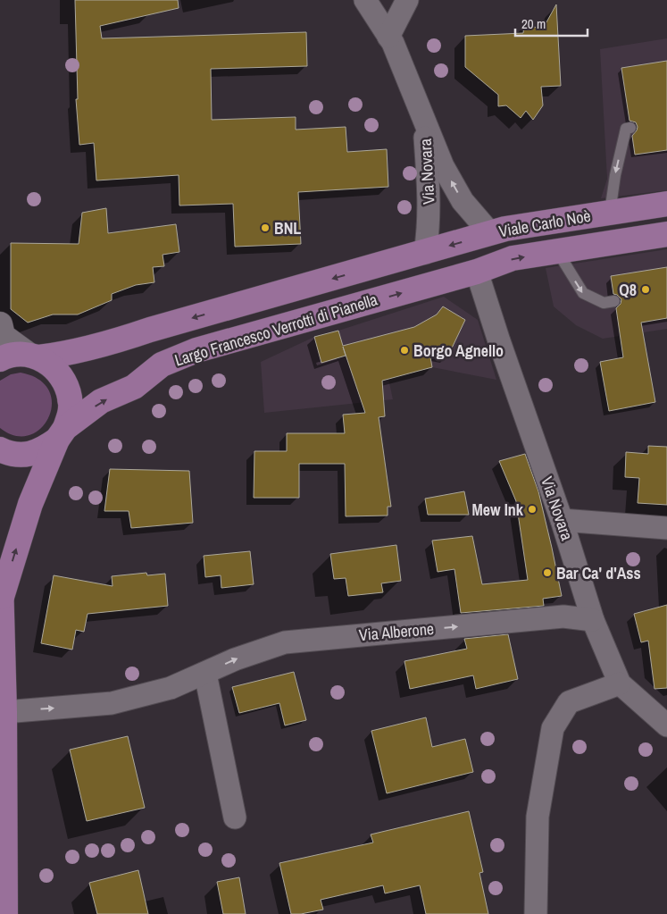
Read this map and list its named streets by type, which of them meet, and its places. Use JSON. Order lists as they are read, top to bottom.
{
  "streets": {
    "main road": ["Viale Carlo Noè", "Largo Francesco Verrotti di Pianella"],
    "street": ["Via Novara", "Via Alberone"]
  },
  "crossings": [
    ["Via Novara", "Viale Carlo Noè"],
    ["Via Novara", "Largo Francesco Verrotti di Pianella"],
    ["Via Novara", "Via Alberone"],
    ["Viale Carlo Noè", "Largo Francesco Verrotti di Pianella"]
  ],
  "one_way": ["Via Alberone"],
  "places": [
    "BNL",
    "Q8",
    "Borgo Agnello",
    "Mew Ink",
    "Bar Ca' d'Ass"
  ],
  "scale_bar": "20 m"
}
